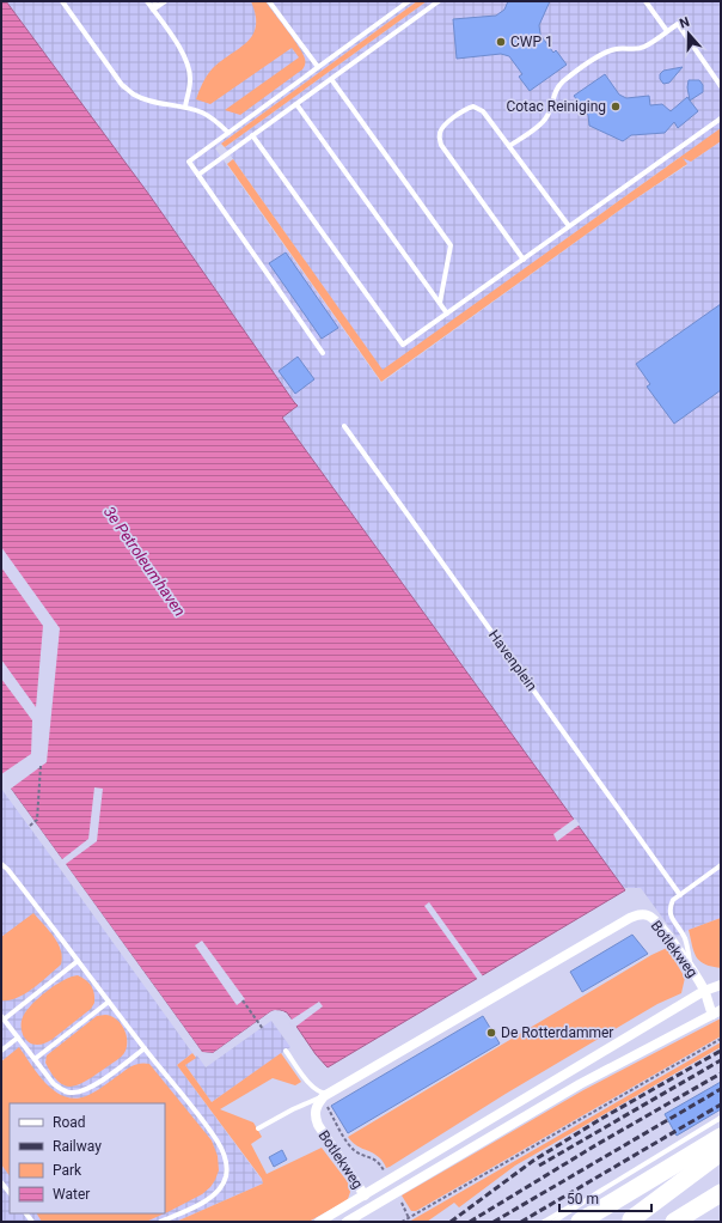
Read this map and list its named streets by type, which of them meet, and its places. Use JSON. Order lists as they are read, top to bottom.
{
  "streets": {
    "street": ["Botlekweg"],
    "lane": ["Havenplein"]
  },
  "water": ["3e Petroleumhaven"],
  "places": ["CWP 1", "Cotac Reiniging", "De Rotterdammer"],
  "legend": [
    "Road",
    "Railway",
    "Park",
    "Water"
  ],
  "scale_bar": "50 m",
  "north": "top"
}
